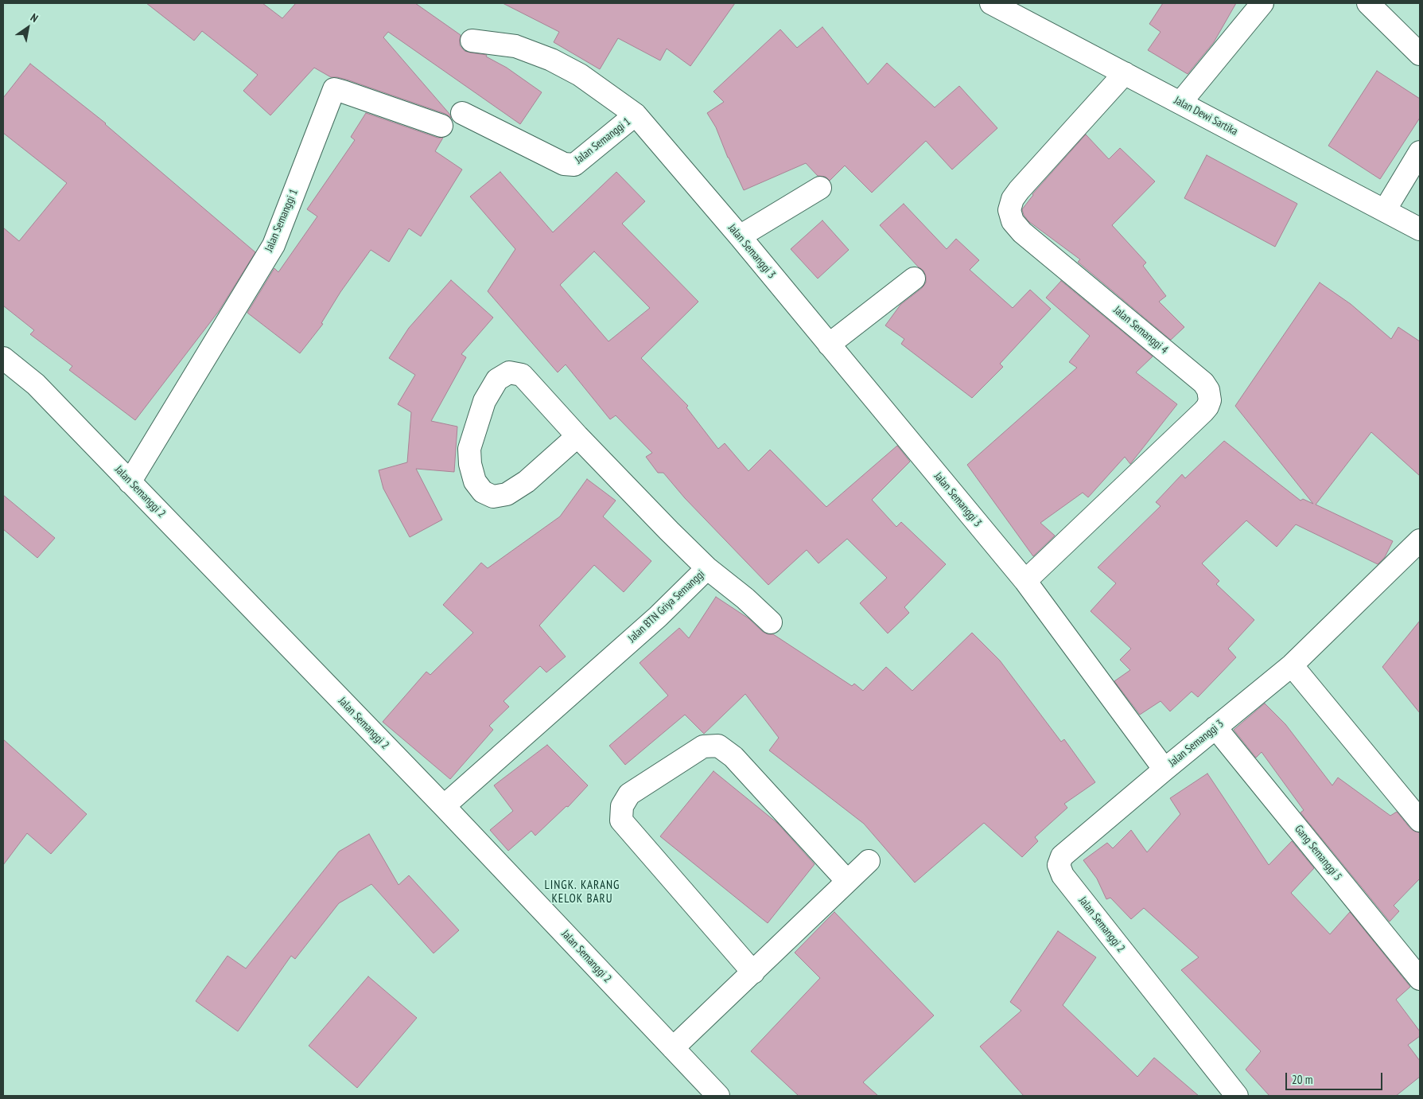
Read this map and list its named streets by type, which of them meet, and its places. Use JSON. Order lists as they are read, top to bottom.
{
  "streets": {
    "street": [
      "Jalan Dewi Sartika",
      "Jalan Semanggi 1",
      "Jalan Semanggi 3",
      "Jalan Semanggi 4",
      "Jalan Semanggi 2",
      "Jalan BTN Griya Semanggi",
      "Gang Semanggi 5"
    ]
  },
  "crossings": [
    ["Jalan Dewi Sartika", "Jalan Semanggi 4"],
    ["Jalan Semanggi 1", "Jalan Semanggi 3"],
    ["Jalan Semanggi 1", "Jalan Semanggi 2"],
    ["Jalan Semanggi 3", "Jalan Semanggi 4"],
    ["Jalan Semanggi 3", "Jalan Semanggi 2"],
    ["Jalan Semanggi 3", "Gang Semanggi 5"],
    ["Jalan Semanggi 2", "Jalan BTN Griya Semanggi"]
  ],
  "districts": ["LINGK. KARANG KELOK BARU"],
  "scale_bar": "20 m",
  "north": "top right"
}
